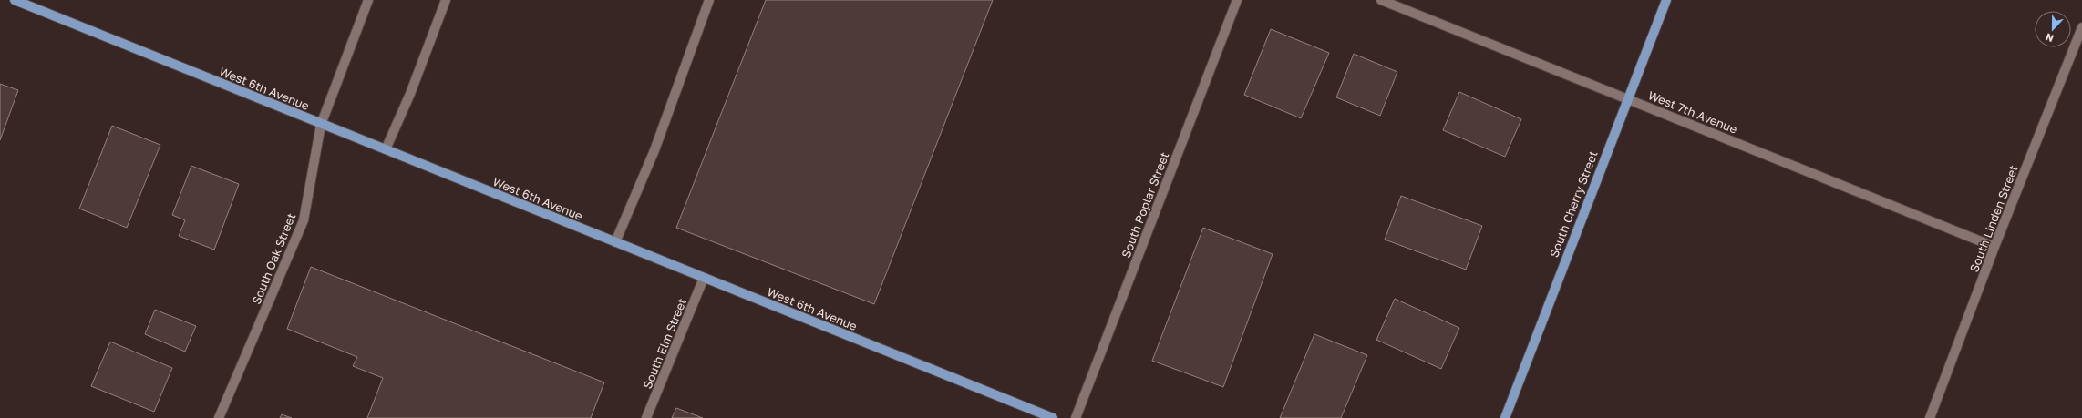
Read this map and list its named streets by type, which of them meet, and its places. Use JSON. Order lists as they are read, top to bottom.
{
  "streets": {
    "main road": ["West 6th Avenue", "South Cherry Street"],
    "street": [
      "West 7th Avenue",
      "South Poplar Street",
      "South Linden Street",
      "South Oak Street",
      "South Elm Street"
    ]
  },
  "crossings": [
    ["West 6th Avenue", "South Oak Street"],
    ["West 6th Avenue", "South Elm Street"],
    ["West 7th Avenue", "South Cherry Street"],
    ["West 7th Avenue", "South Linden Street"]
  ],
  "north": "bottom"
}
